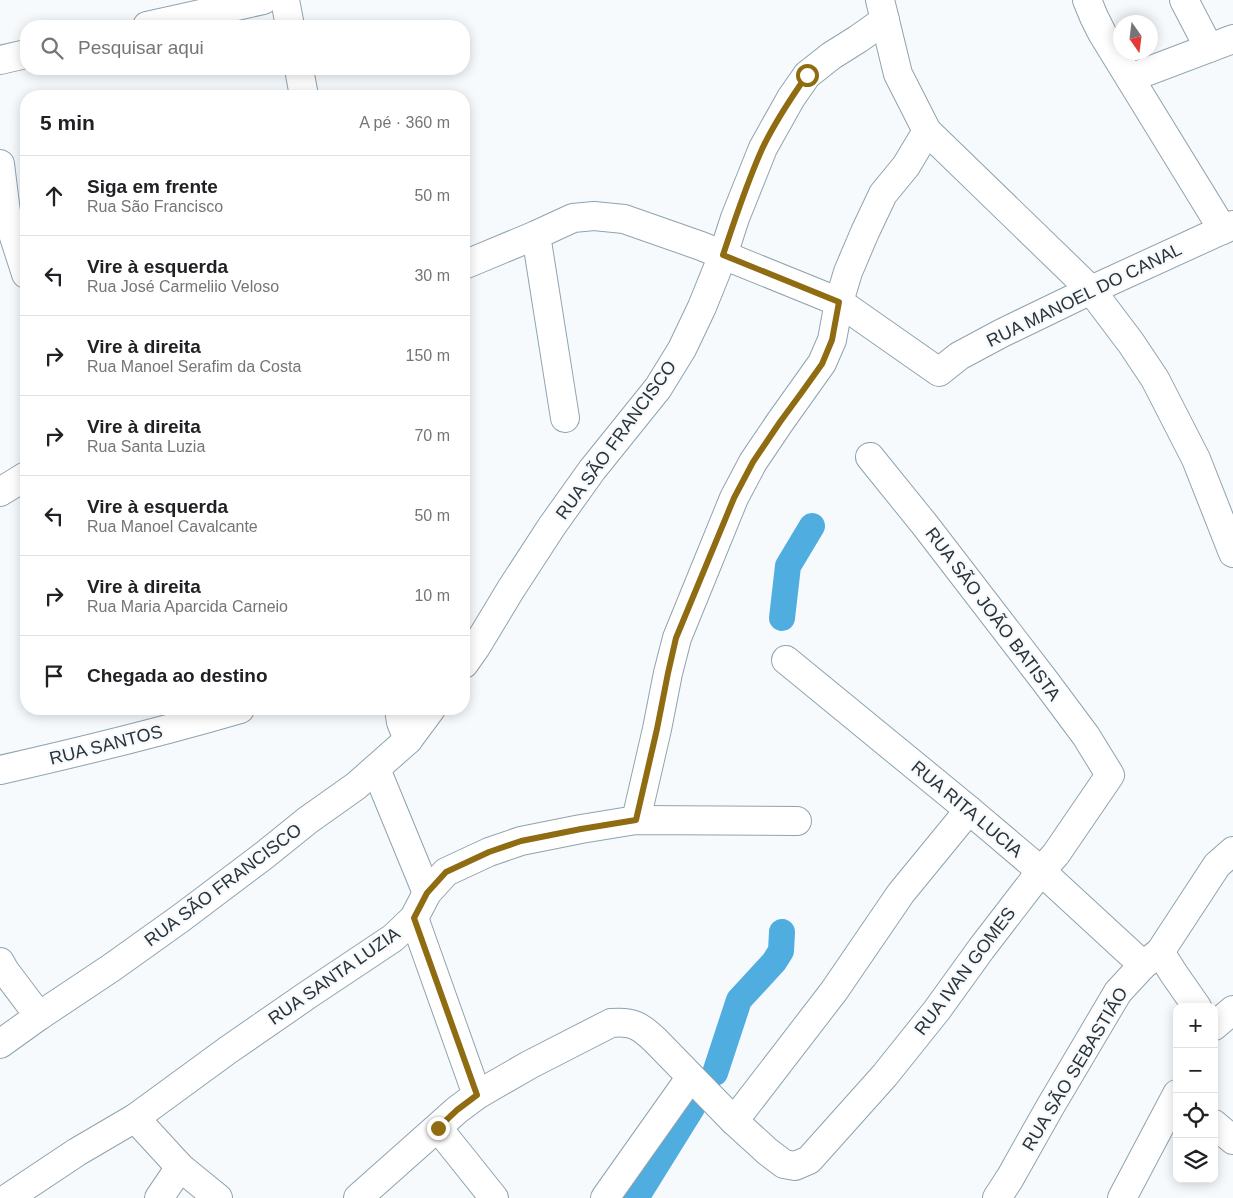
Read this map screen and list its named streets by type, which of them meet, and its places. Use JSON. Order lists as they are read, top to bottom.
{
  "streets": {
    "street": [
      "RUA MANOEL DO CANAL",
      "RUA SÃO FRANCISCO",
      "RUA SÃO JOÃO BATISTA",
      "RUA SANTOS",
      "RUA RITA LUCIA",
      "RUA IVAN GOMES",
      "RUA SANTA LUZIA",
      "RUA SÃO SEBASTIÃO"
    ]
  },
  "crossings": [
    ["RUA SÃO JOÃO BATISTA", "RUA IVAN GOMES"],
    ["RUA RITA LUCIA", "RUA IVAN GOMES"],
    ["RUA RITA LUCIA", "RUA SÃO SEBASTIÃO"]
  ],
  "north": "bottom",
  "page": {
    "search": "Pesquisar aqui",
    "heading": ["5 min", "A pé · 360 m"],
    "list": [
      ["Siga em frente", "Rua São Francisco", "50 m"],
      ["Vire à esquerda", "Rua José Carmeliio Veloso", "30 m"],
      ["Vire à direita", "Rua Manoel Serafim da Costa", "150 m"],
      ["Vire à direita", "Rua Santa Luzia", "70 m"],
      ["Vire à esquerda", "Rua Manoel Cavalcante", "50 m"],
      ["Vire à direita", "Rua Maria Aparcida Carneio", "10 m"],
      "Chegada ao destino"
    ],
    "map_buttons": ["+", "−"]
  }
}
